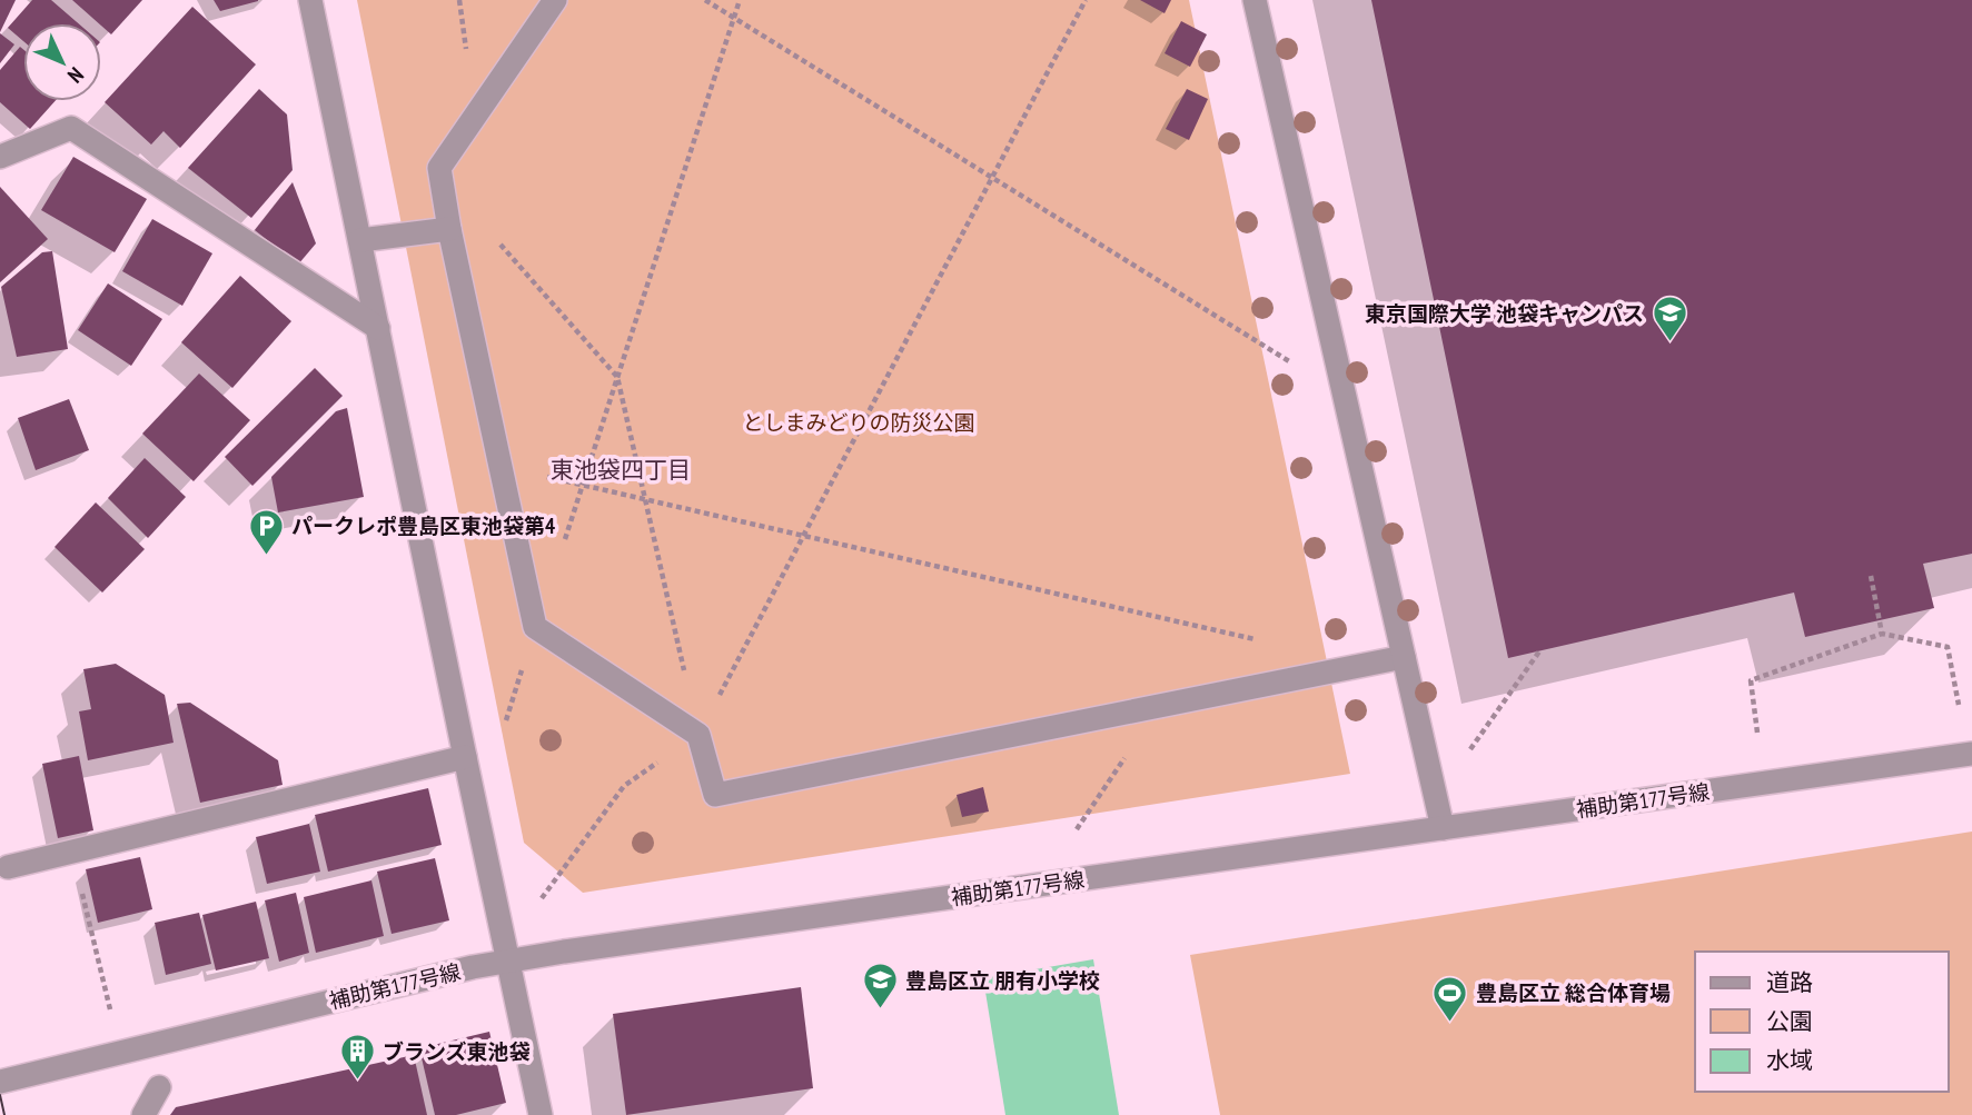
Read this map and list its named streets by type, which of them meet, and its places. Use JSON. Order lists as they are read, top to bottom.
{
  "streets": {
    "street": ["補助第177号線"]
  },
  "districts": ["東池袋四丁目"],
  "parks": ["としまみどりの防災公園"],
  "places": {
    "school or university": ["東京国際大学 池袋キャンパス", "豊島区立 朋有小学校"],
    "parking": ["パークレポ豊島区東池袋第4"],
    "sports": ["豊島区立 総合体育場"],
    "building": ["ブランズ東池袋"]
  },
  "legend": ["道路", "公園", "水域"],
  "north": "bottom right"
}
